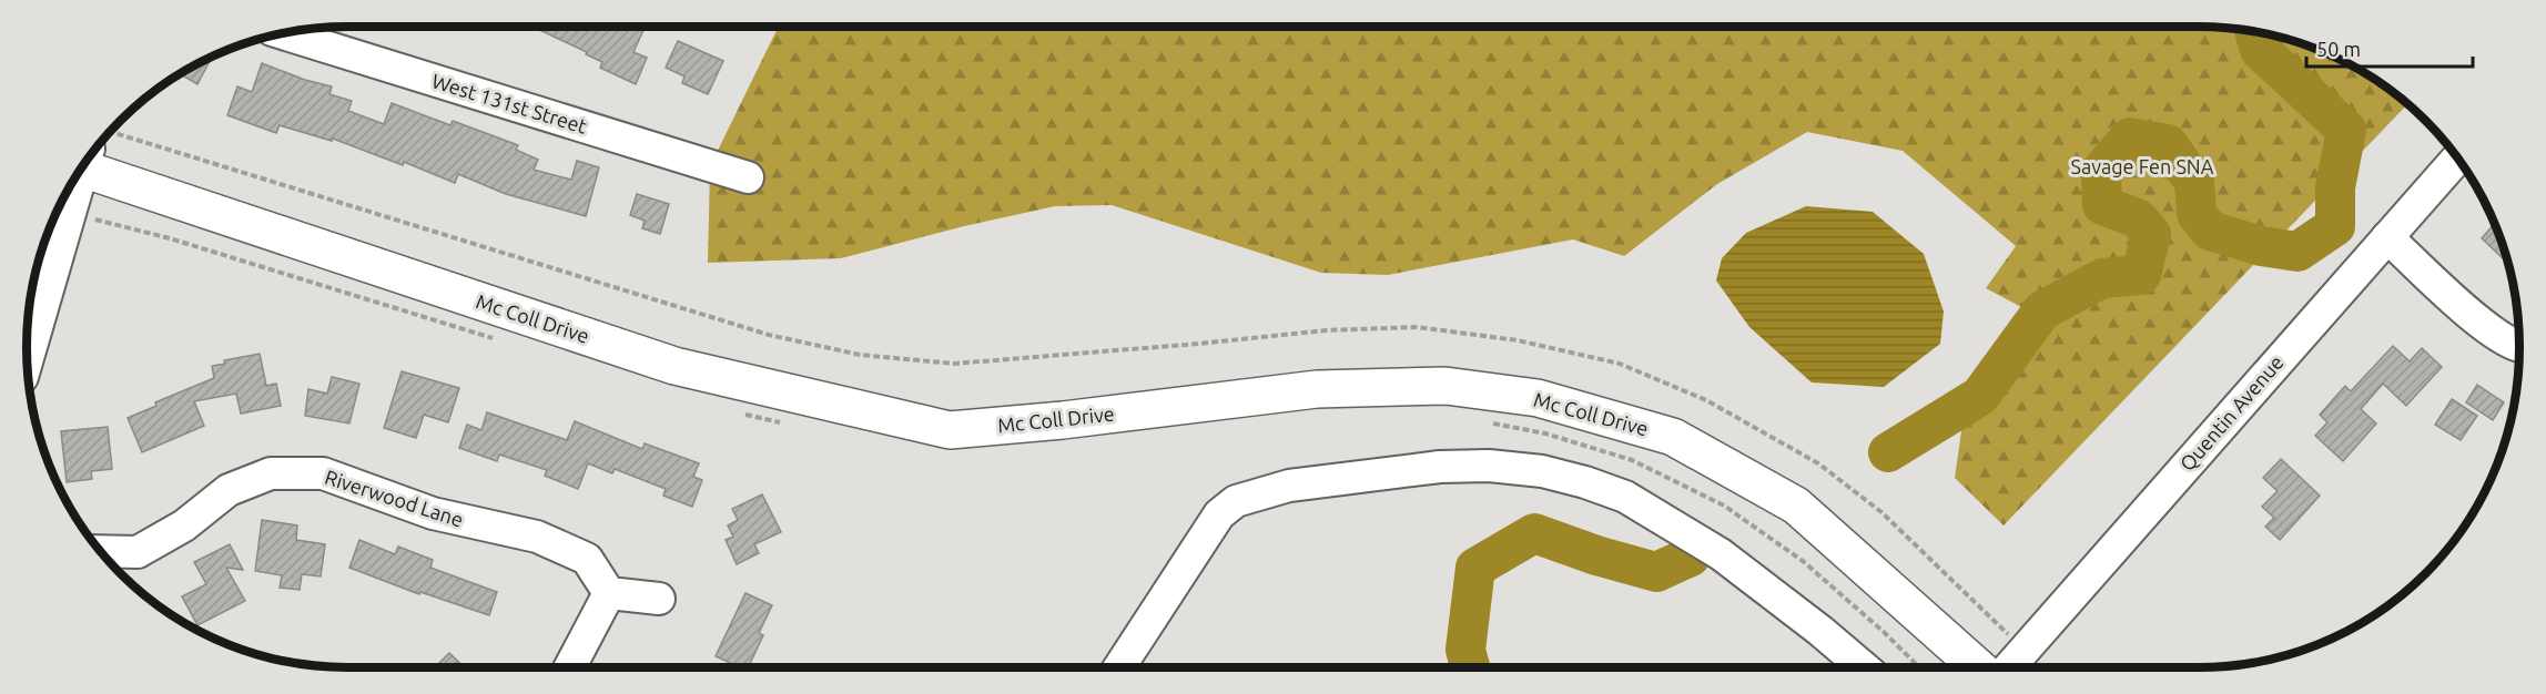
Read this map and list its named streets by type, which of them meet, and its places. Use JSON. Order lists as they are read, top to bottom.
{
  "streets": {
    "main road": ["Mc Coll Drive"],
    "street": ["West 131st Street", "Quentin Avenue", "Riverwood Lane"]
  },
  "parks": ["Savage Fen SNA"],
  "scale_bar": "50 m"
}
